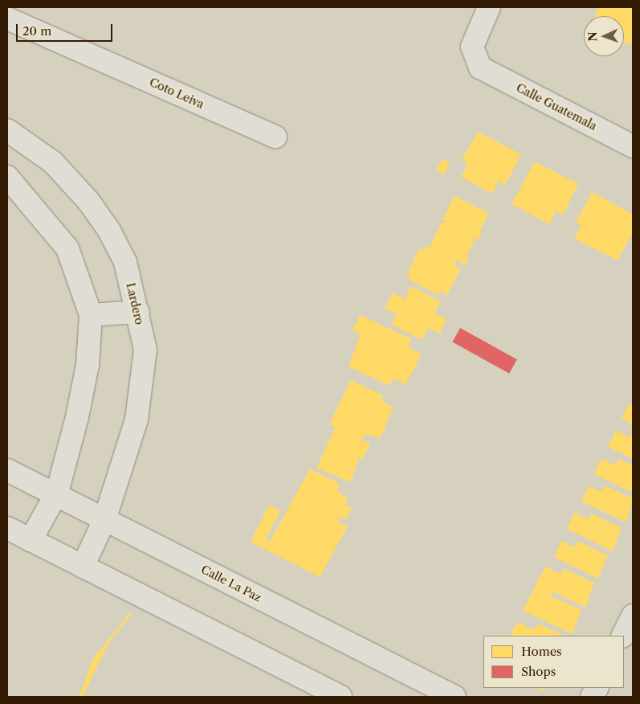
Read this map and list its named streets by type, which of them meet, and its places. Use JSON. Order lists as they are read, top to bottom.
{
  "streets": {
    "street": [
      "Coto Leiva",
      "Calle Guatemala",
      "Lardero",
      "Calle La Paz"
    ]
  },
  "crossings": [
    ["Lardero", "Calle La Paz"]
  ],
  "legend": ["Homes", "Shops"],
  "scale_bar": "20 m",
  "north": "left"
}
